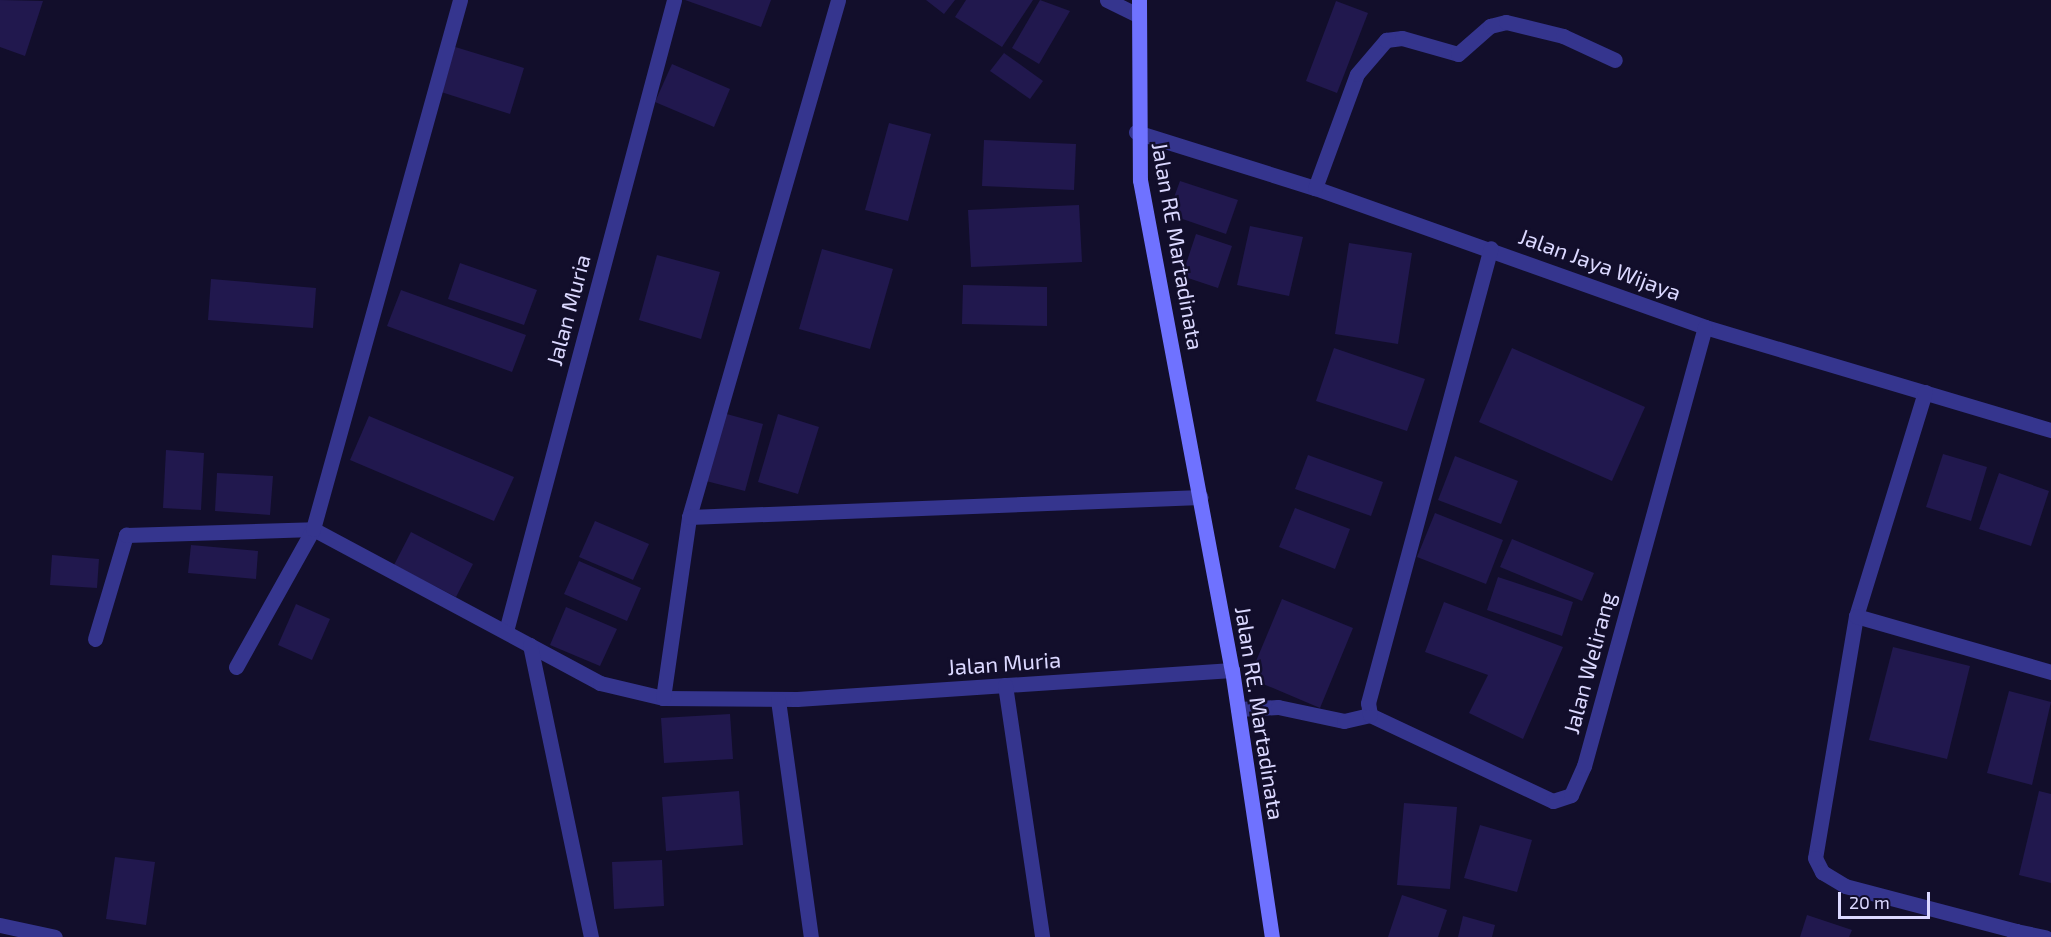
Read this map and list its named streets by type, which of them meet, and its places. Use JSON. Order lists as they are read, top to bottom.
{
  "streets": {
    "main road": ["Jalan RE Martadinata", "Jalan RE. Martadinata"],
    "street": ["Jalan Jaya Wijaya", "Jalan Muria", "Jalan Welirang"]
  },
  "crossings": [
    ["Jalan RE Martadinata", "Jalan Jaya Wijaya"],
    ["Jalan RE Martadinata", "Jalan RE. Martadinata"],
    ["Jalan Jaya Wijaya", "Jalan Welirang"],
    ["Jalan Muria", "Jalan RE. Martadinata"]
  ],
  "scale_bar": "20 m"
}
